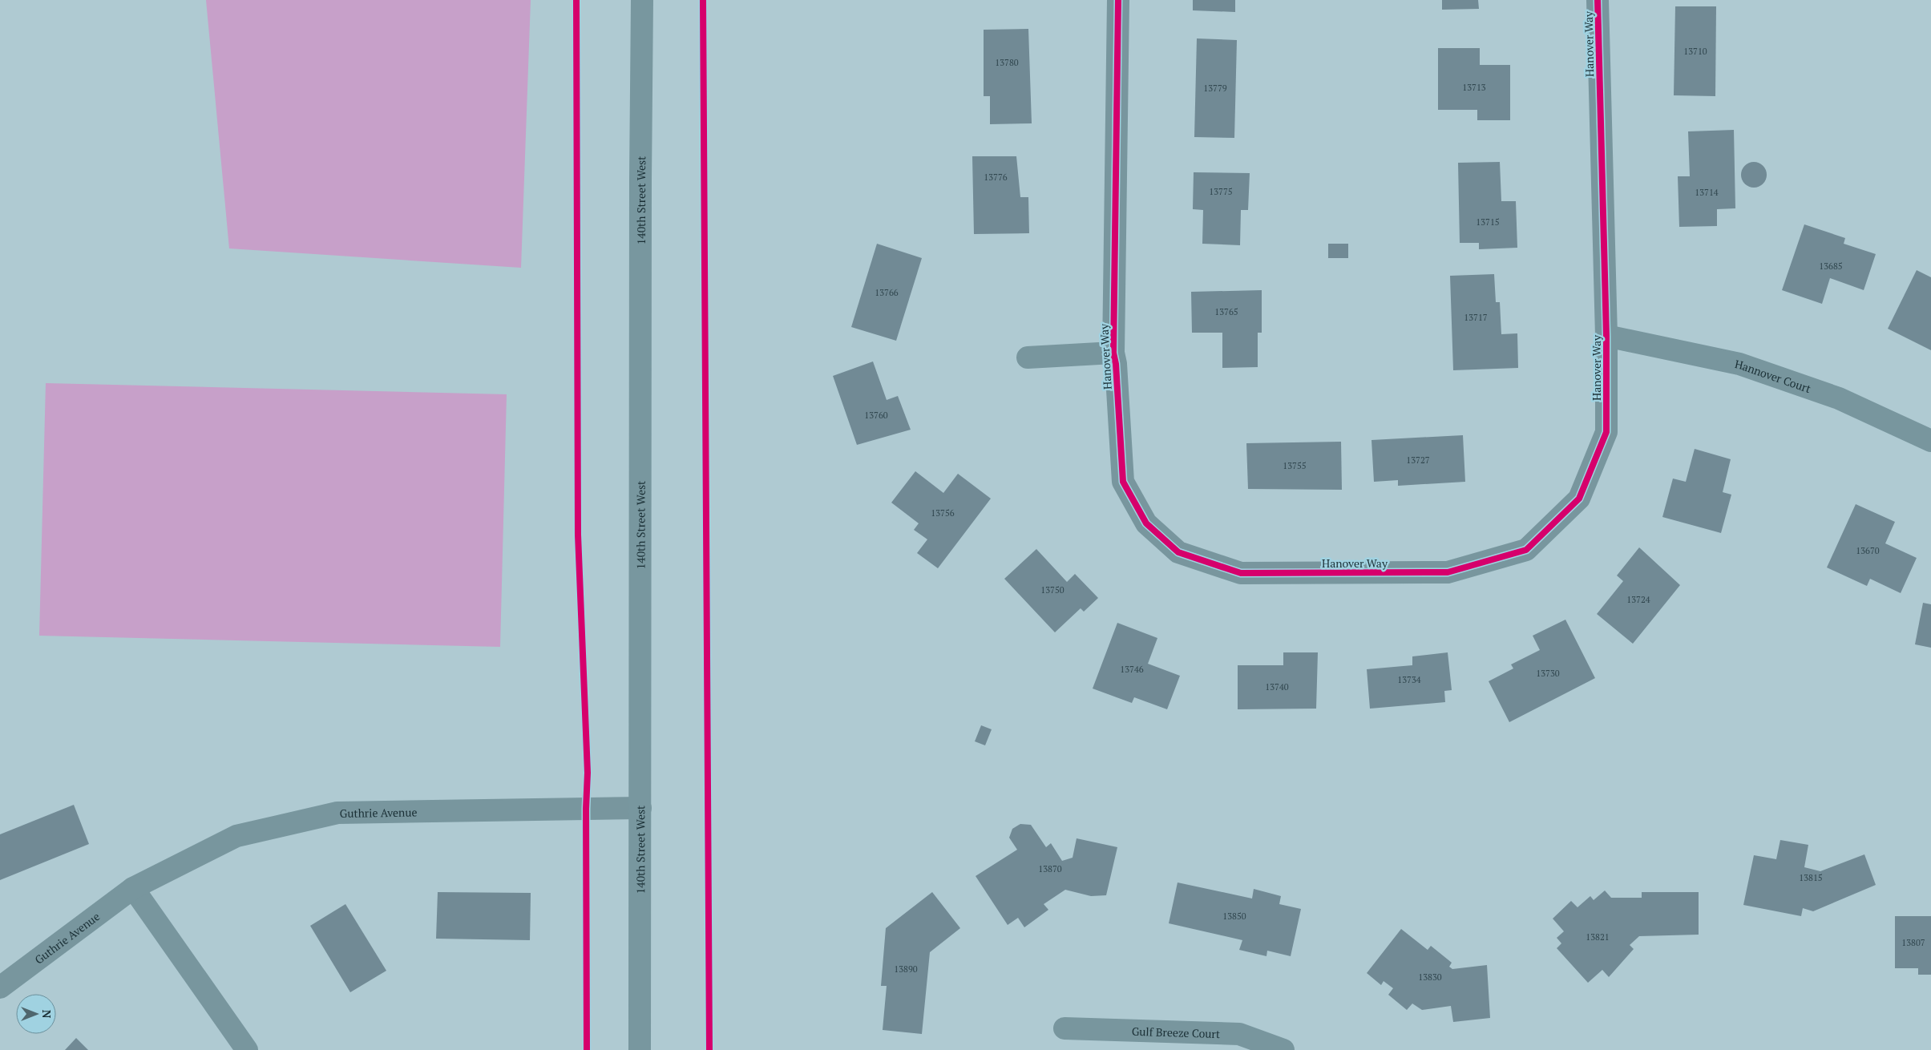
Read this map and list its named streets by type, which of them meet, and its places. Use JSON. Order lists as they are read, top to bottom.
{
  "streets": {
    "street": [
      "Hanover Way",
      "140th Street West",
      "Hannover Court",
      "Guthrie Avenue",
      "Gulf Breeze Court"
    ]
  },
  "crossings": [
    ["Hanover Way", "Hannover Court"],
    ["140th Street West", "Guthrie Avenue"]
  ],
  "house_numbers": [
    "13710",
    "13780",
    "13713",
    "13779",
    "13776",
    "13775",
    "13714",
    "13715",
    "13685",
    "13766",
    "13765",
    "13717",
    "13760",
    "13727",
    "13755",
    "13756",
    "13670",
    "13750",
    "13724",
    "13746",
    "13730",
    "13734",
    "13740",
    "13870",
    "13815",
    "13850",
    "13821",
    "13807",
    "13890",
    "13830"
  ],
  "north": "right"
}
